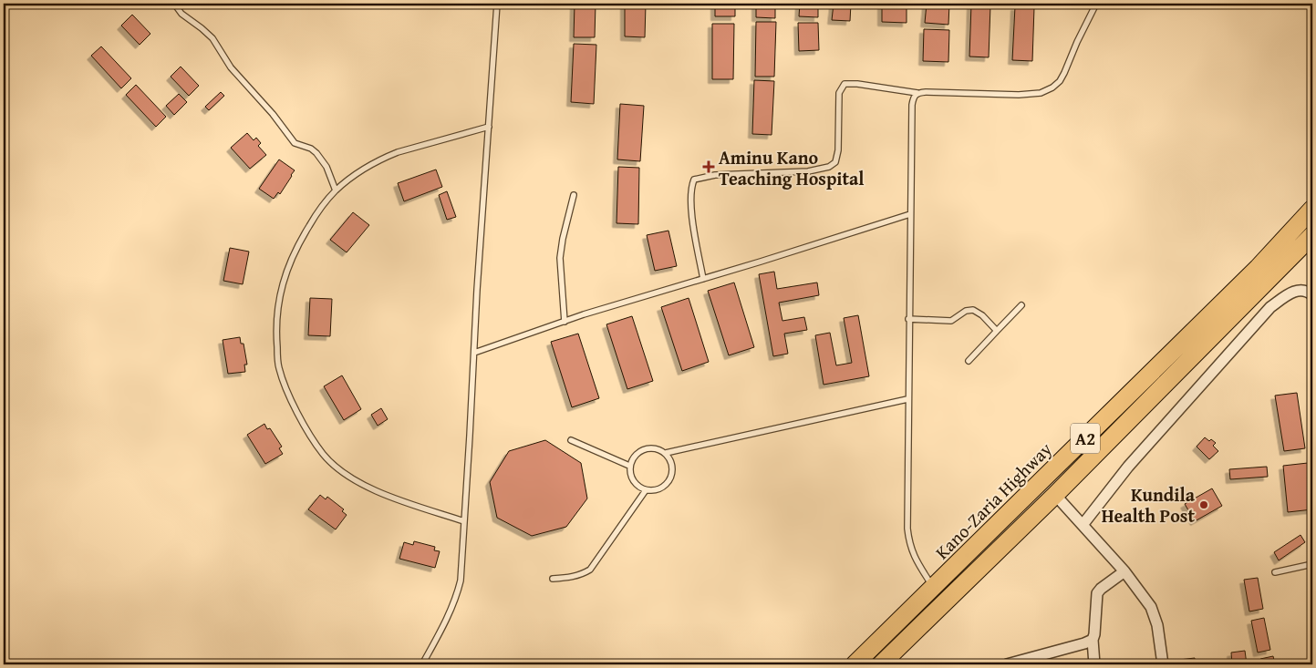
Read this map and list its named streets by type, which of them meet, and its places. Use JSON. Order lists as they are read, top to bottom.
{
  "streets": {
    "highway": ["A2", "Kano-Zaria Highway"]
  },
  "places": {
    "health": ["Aminu Kano Teaching Hospital"],
    "other": ["Kundila Health Post"]
  }
}
